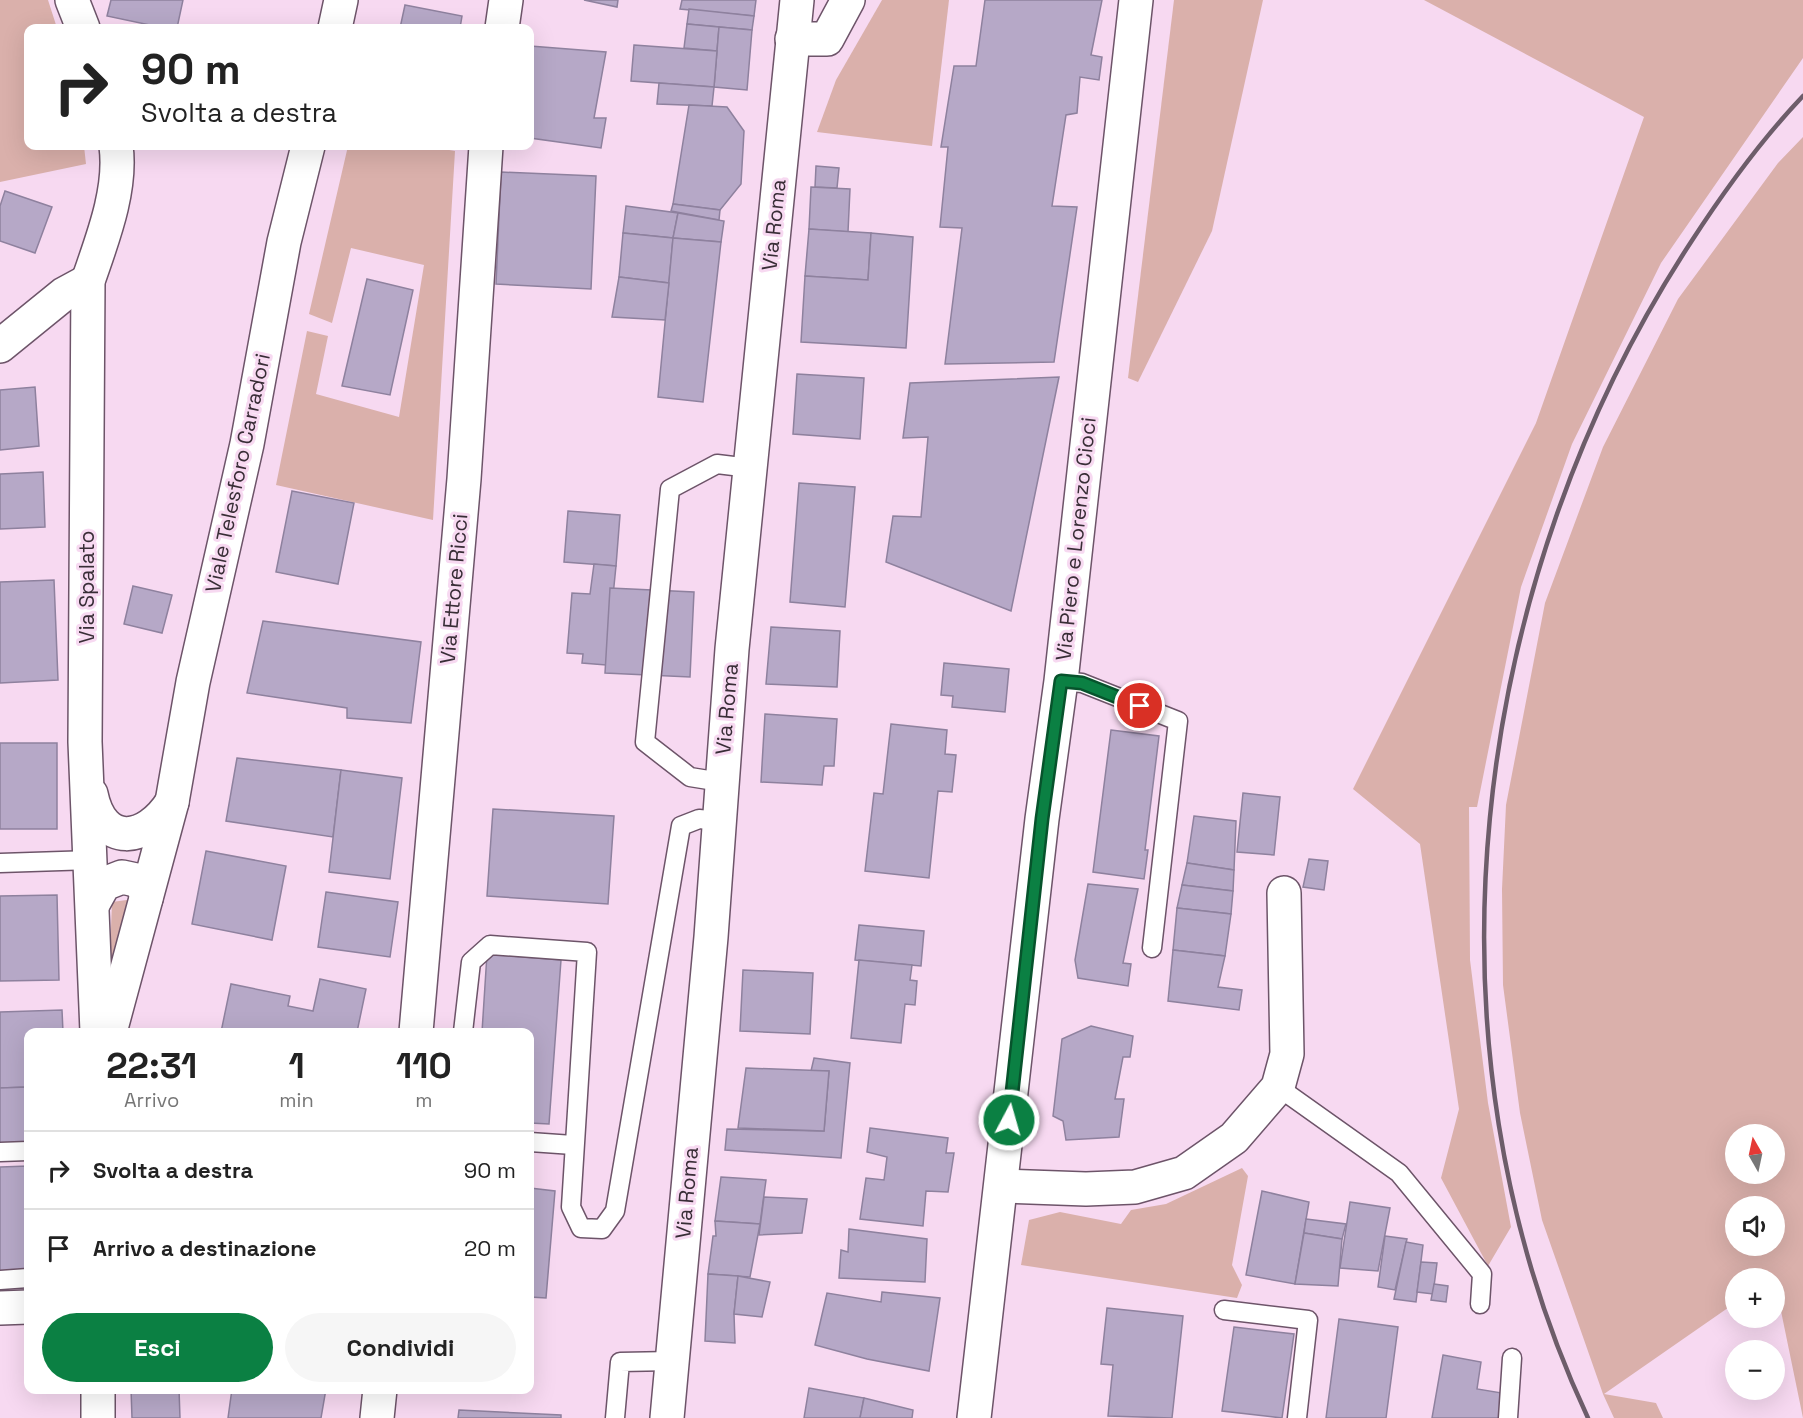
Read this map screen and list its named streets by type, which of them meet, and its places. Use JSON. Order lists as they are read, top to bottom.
{
  "streets": {
    "main road": [
      "Via Roma",
      "Viale Telesforo Carradori",
      "Via Piero e Lorenzo Cioci",
      "Via Spalato",
      "Via Ettore Ricci"
    ]
  },
  "crossings": [
    ["Viale Telesforo Carradori", "Via Spalato"]
  ],
  "north": "top",
  "page": {
    "turn": ["90 m", "Svolta a destra"],
    "eta": [
      "22:31",
      "Arrivo",
      "1",
      "min",
      "110",
      "m"
    ],
    "map_buttons": ["+", "−"],
    "list": [
      {
        "name": "Svolta a destra",
        "value": "90 m"
      },
      {
        "name": "Arrivo a destinazione",
        "value": "20 m"
      }
    ],
    "buttons": ["Esci", "Condividi"]
  }
}
